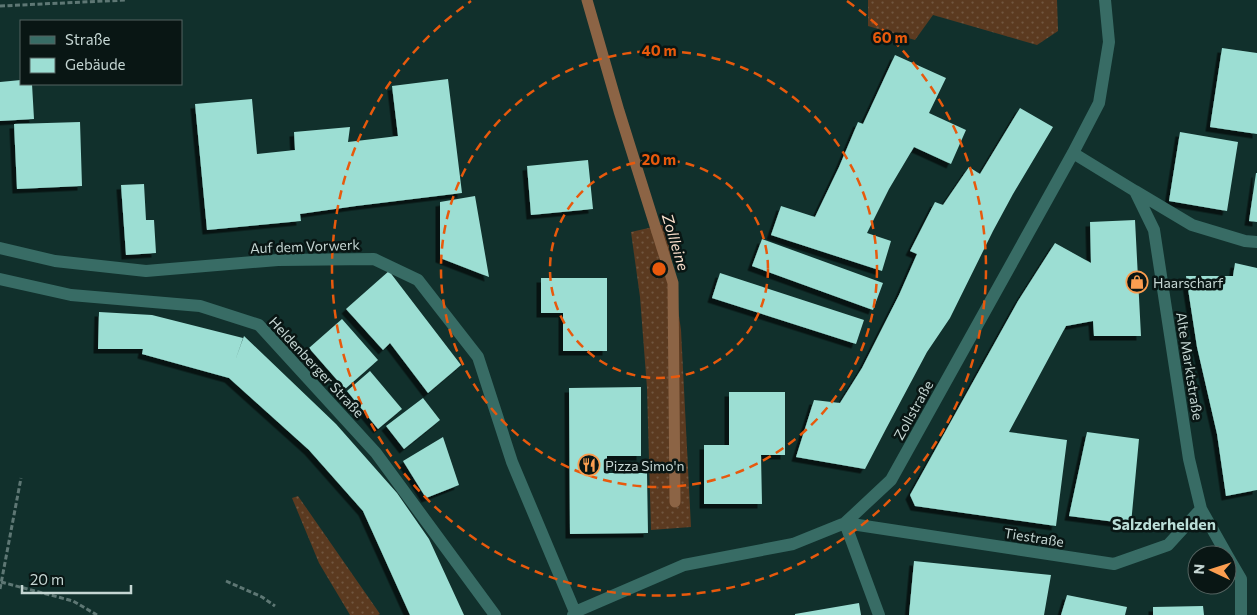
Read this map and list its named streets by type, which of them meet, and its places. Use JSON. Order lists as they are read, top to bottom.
{
  "streets": {
    "street": [
      "Auf dem Vorwerk",
      "Alte Marktstraße",
      "Heldenberger Straße",
      "Zollstraße",
      "Tiestraße"
    ]
  },
  "crossings": [
    ["Auf dem Vorwerk", "Zollstraße"],
    ["Alte Marktstraße", "Tiestraße"],
    ["Zollstraße", "Tiestraße"]
  ],
  "districts": ["Salzderhelden"],
  "water": ["Zollleine"],
  "places": {
    "shop": ["Haarscharf"],
    "restaurant": ["Pizza Simo'n"]
  },
  "legend": ["Straße", "Gebäude"],
  "scale_bar": "20 m",
  "north": "left",
  "rings": ["60 m", "40 m", "20 m"]
}
